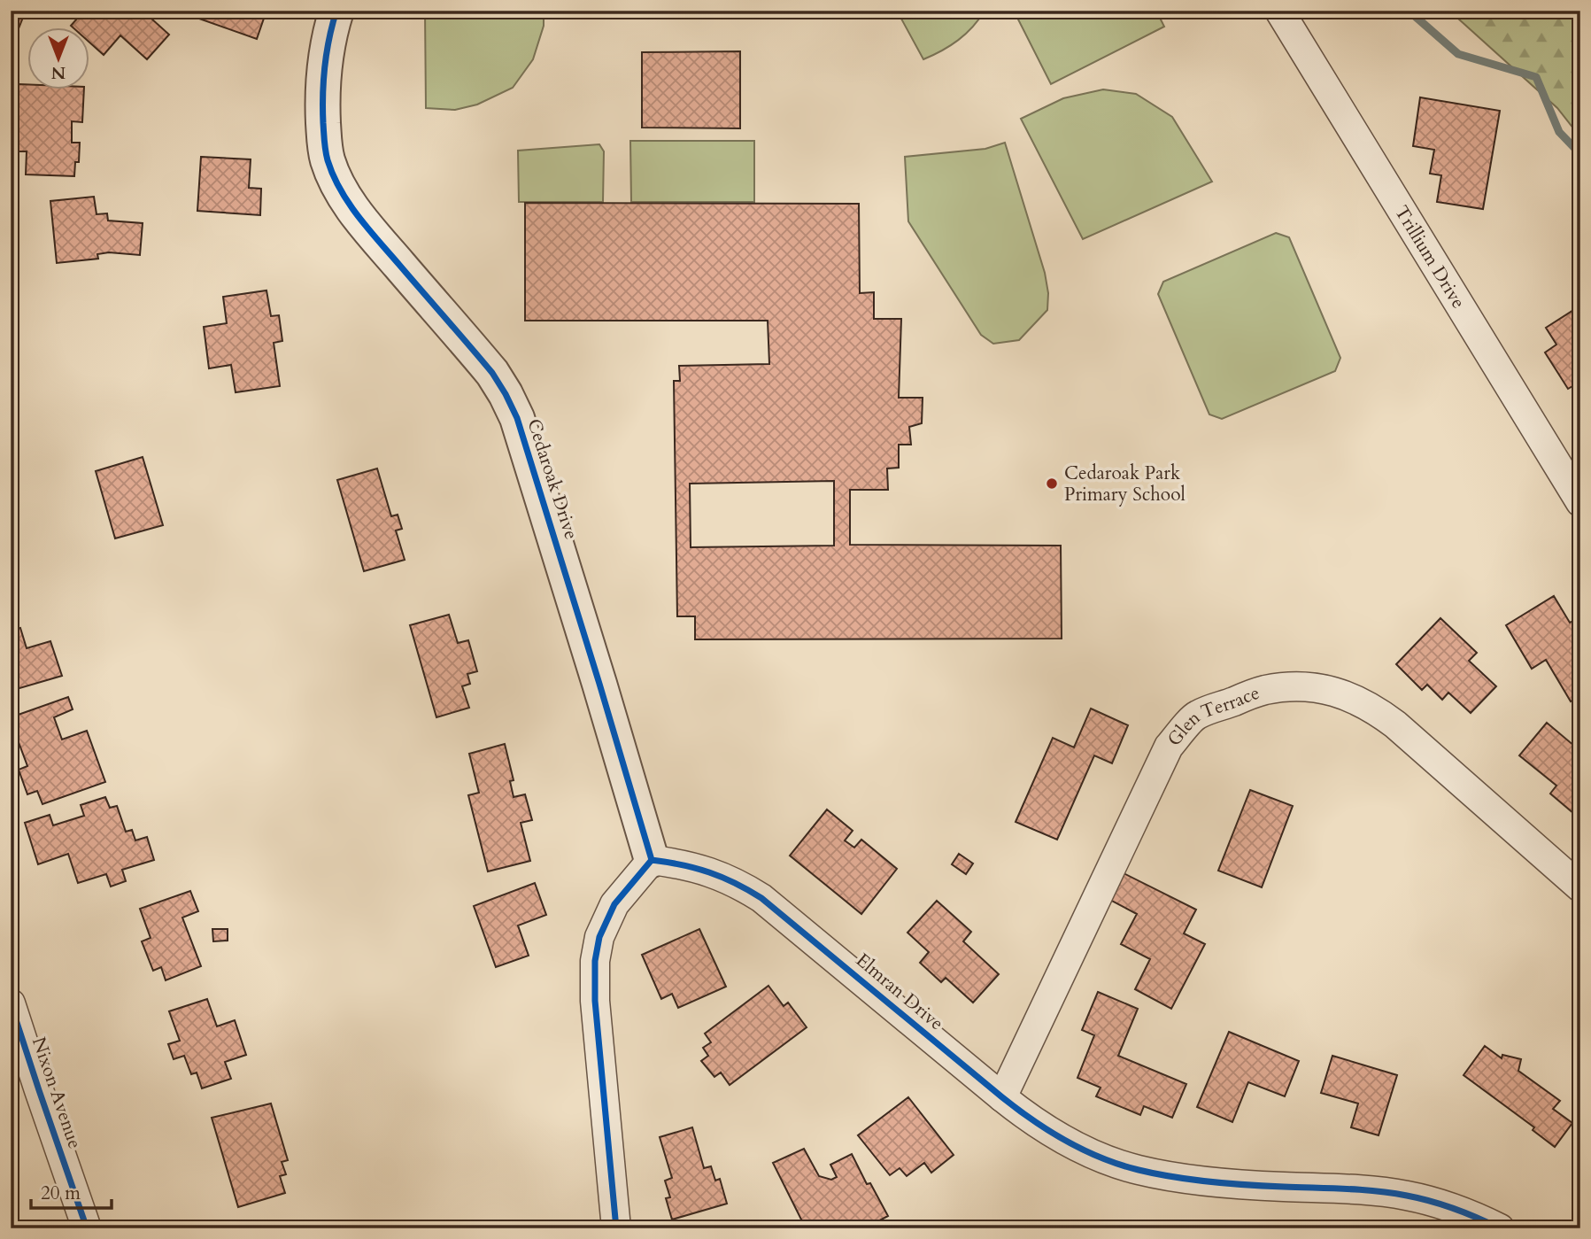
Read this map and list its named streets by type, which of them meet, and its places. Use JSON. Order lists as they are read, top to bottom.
{
  "streets": {
    "street": [
      "Trillium Drive",
      "Cedaroak Drive",
      "Glen Terrace",
      "Elmran Drive",
      "Nixon Avenue"
    ]
  },
  "crossings": [
    ["Cedaroak Drive", "Elmran Drive"],
    ["Glen Terrace", "Elmran Drive"]
  ],
  "places": ["Cedaroak Park Primary School"],
  "scale_bar": "20 m",
  "north": "bottom"
}
